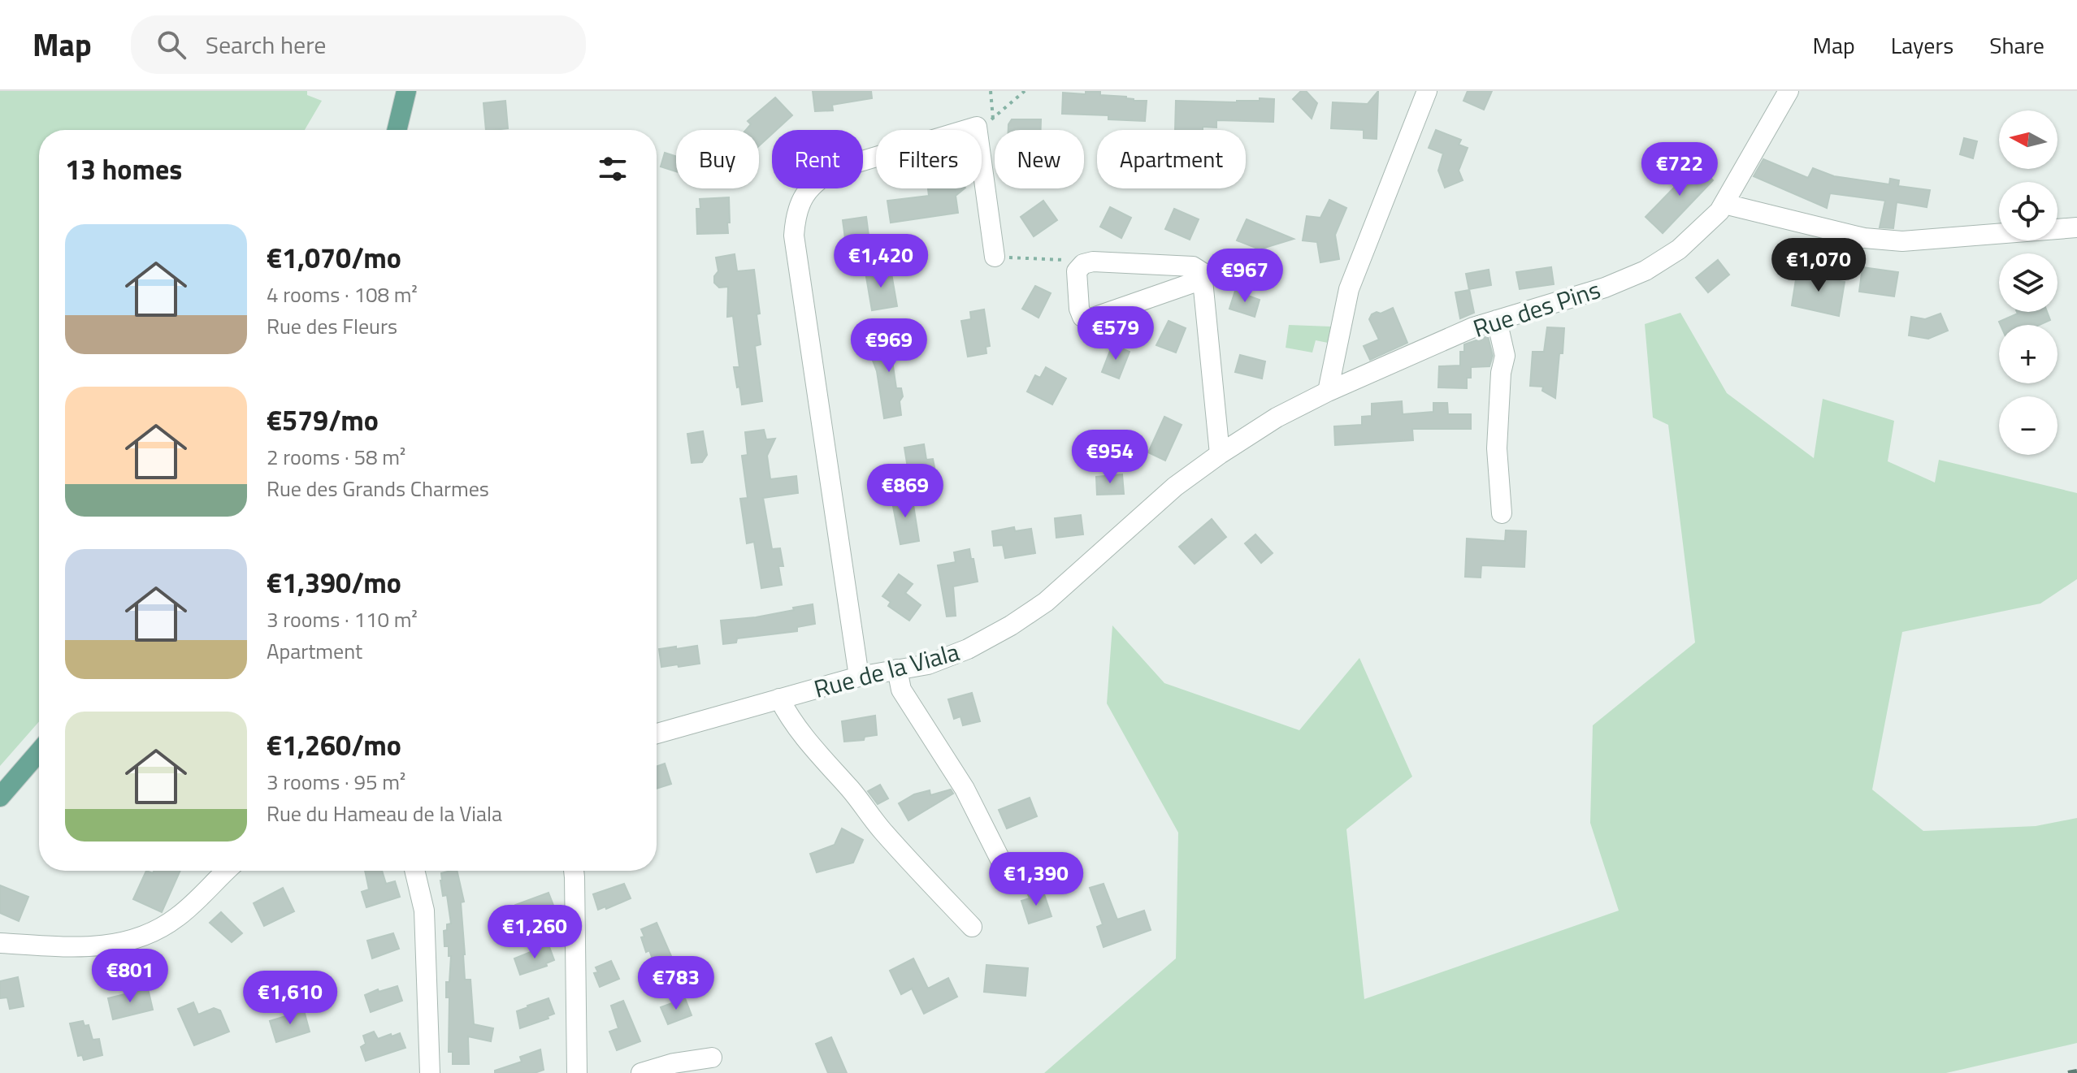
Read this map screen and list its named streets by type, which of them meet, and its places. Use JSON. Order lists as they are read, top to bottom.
{
  "streets": {
    "street": ["Rue des Pins", "Rue de la Viala"]
  },
  "crossings": [
    ["Rue des Pins", "Rue de la Viala"]
  ],
  "north": "left",
  "page": {
    "header": "Map",
    "search": "Search here",
    "nav": ["Map", "Layers", "Share"],
    "map_buttons": ["+", "−"],
    "chip": [
      "Buy",
      "Rent",
      "Filters",
      "New",
      "Apartment"
    ],
    "heading": "13 homes",
    "price": [
      "€722",
      "€1,420",
      "€1,070",
      "€967",
      "€579",
      "€969",
      "€954",
      "€869",
      "€1,390",
      "€1,260",
      "€801",
      "€783",
      "€1,610"
    ],
    "list": [
      {
        "name": "€1,070/mo",
        "note": "4 rooms · 108 m² · Rue des Fleurs"
      },
      {
        "name": "€579/mo",
        "note": "2 rooms · 58 m² · Rue des Grands Charmes"
      },
      {
        "name": "€1,390/mo",
        "note": "3 rooms · 110 m² · Apartment"
      },
      {
        "name": "€1,260/mo",
        "note": "3 rooms · 95 m² · Rue du Hameau de la Viala"
      }
    ]
  }
}
